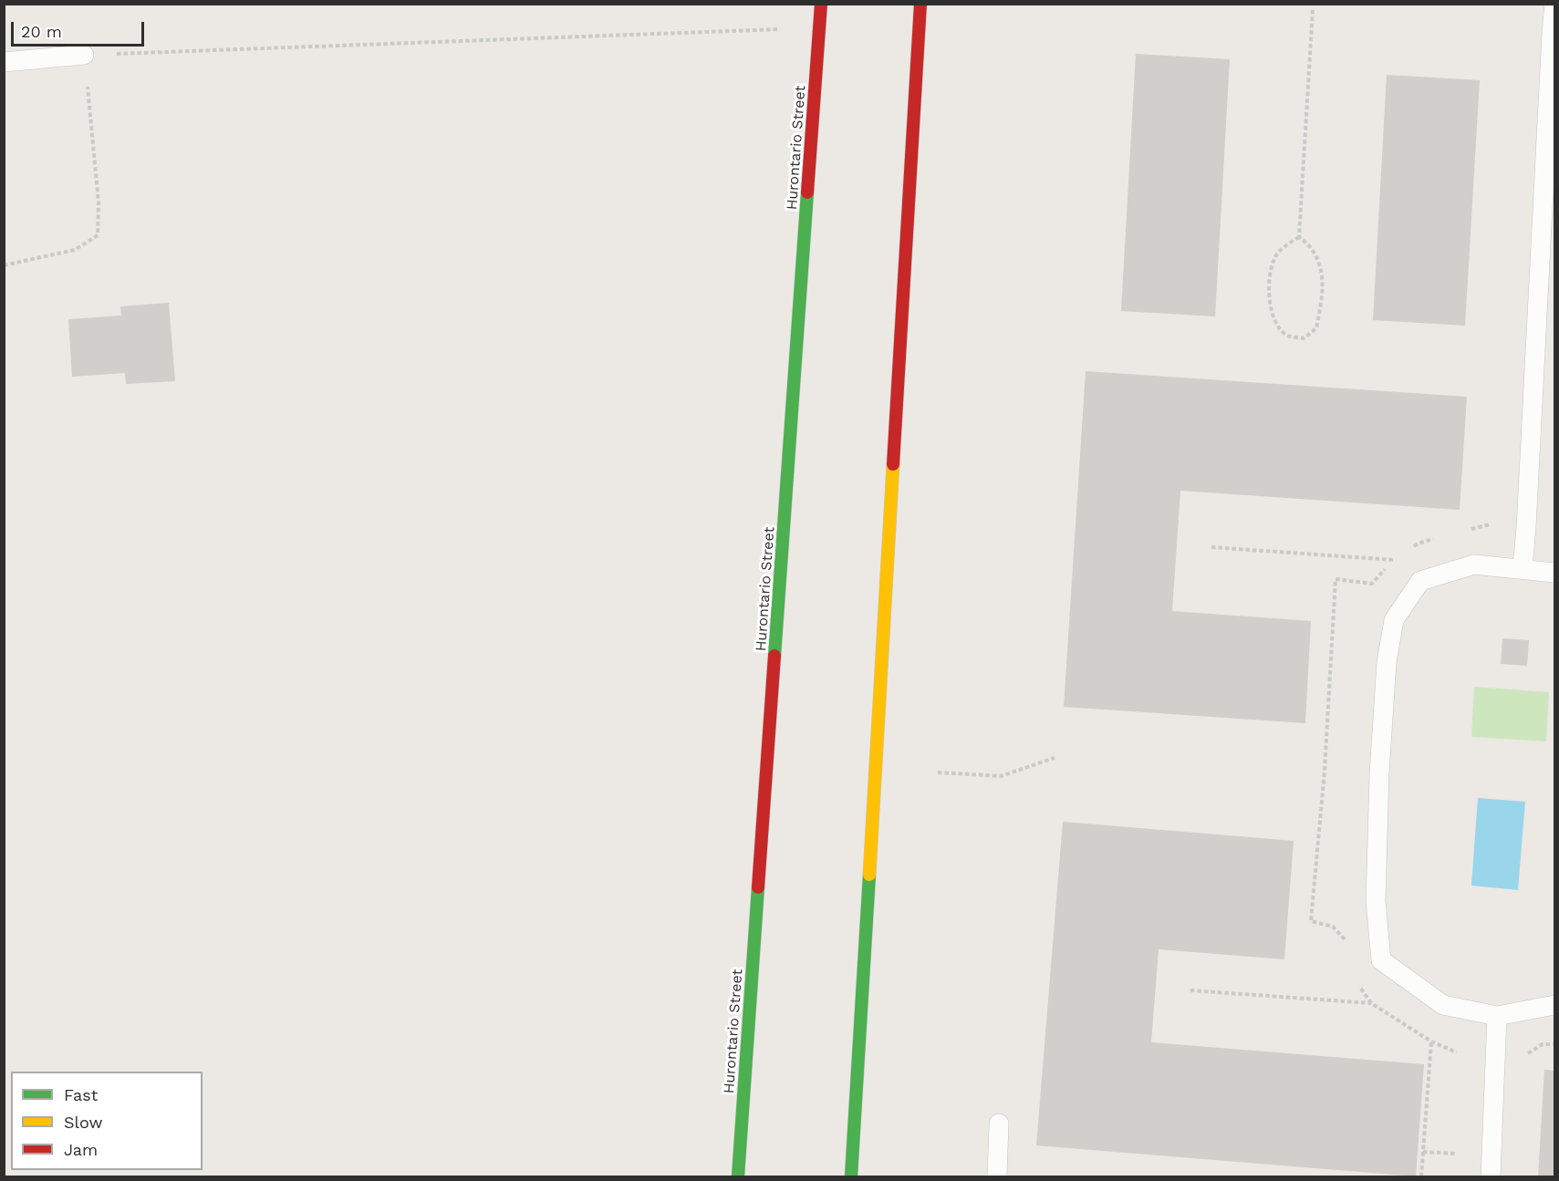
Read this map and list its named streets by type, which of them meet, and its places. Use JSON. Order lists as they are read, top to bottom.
{
  "streets": {
    "main road": ["Hurontario Street"]
  },
  "legend": ["Fast", "Slow", "Jam"],
  "scale_bar": "20 m"
}
